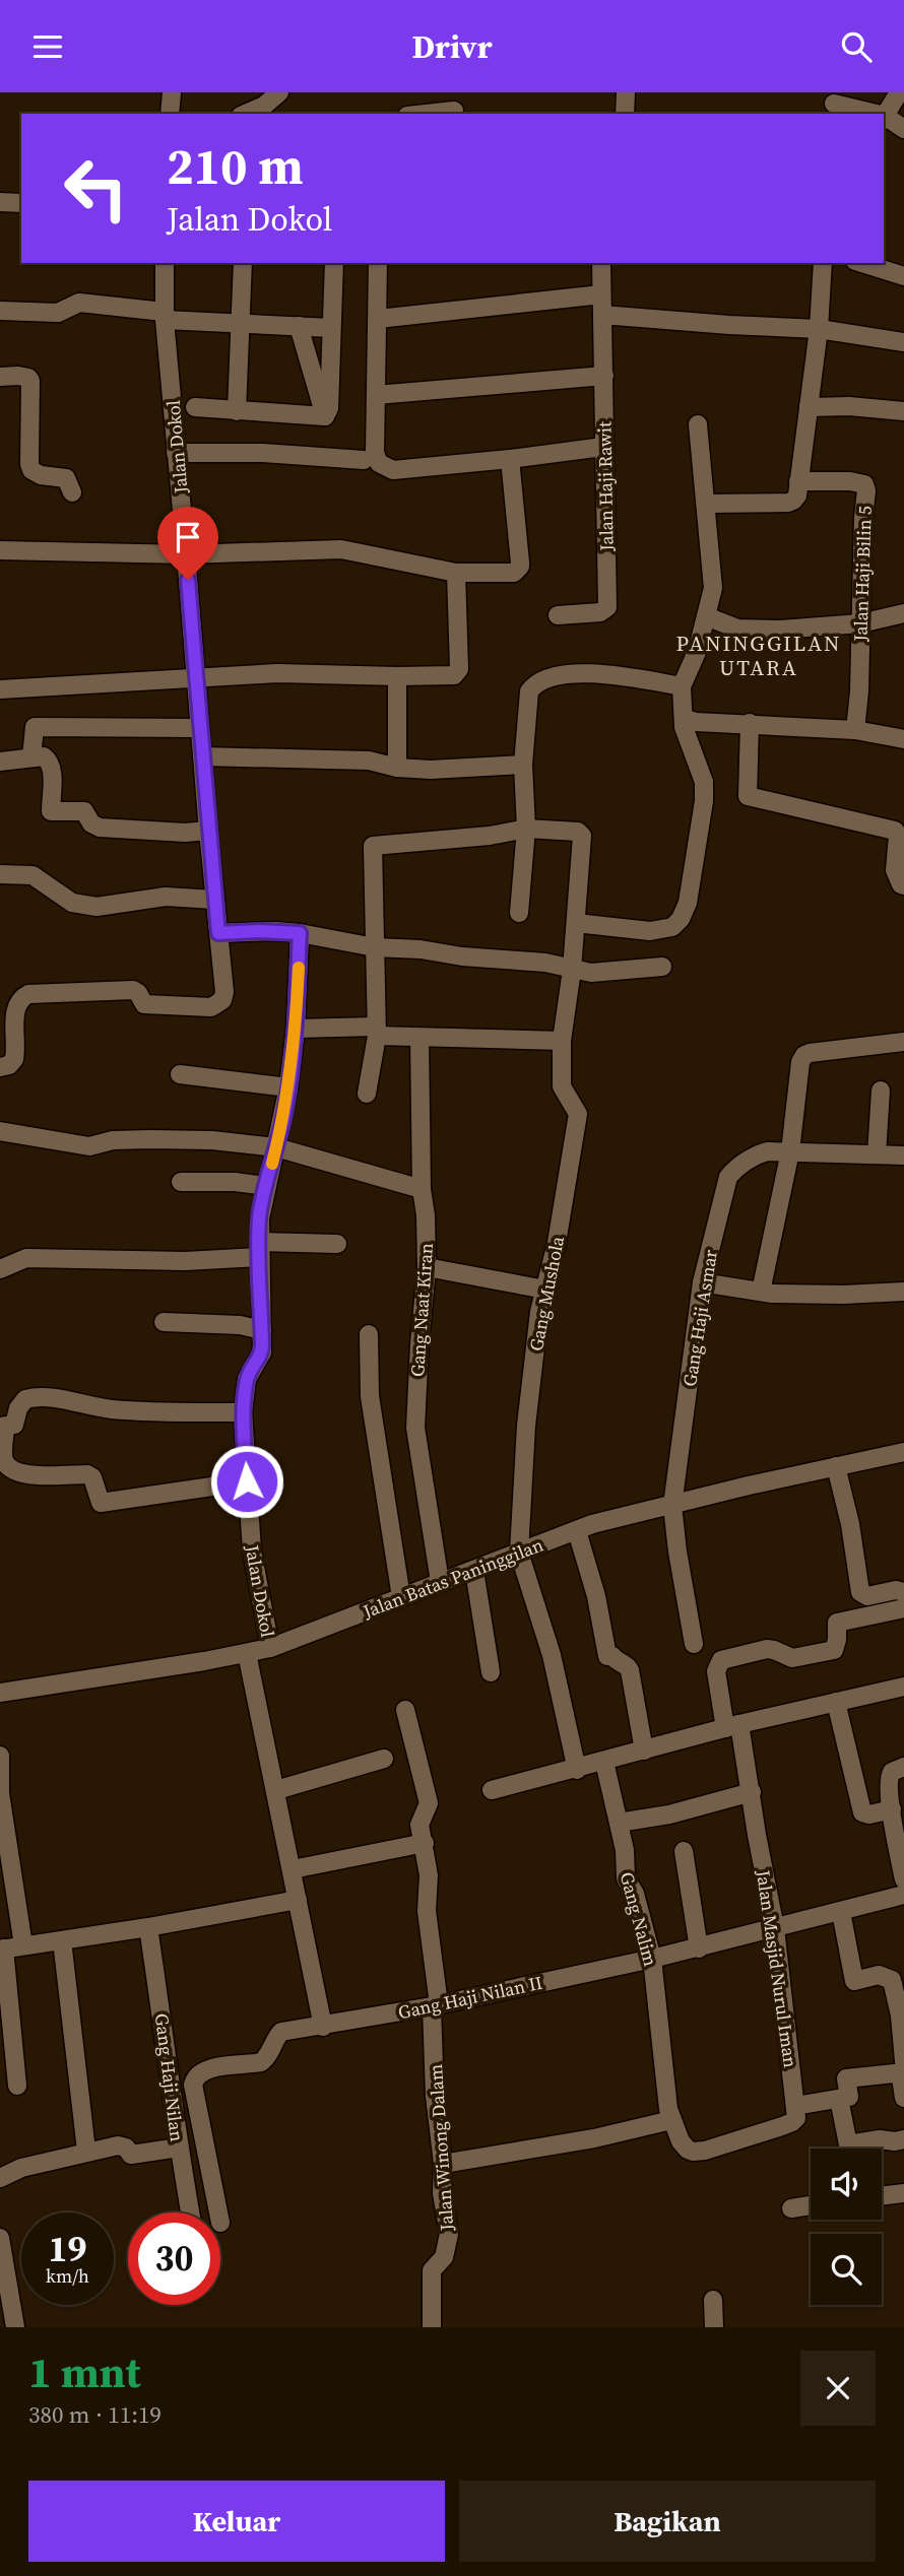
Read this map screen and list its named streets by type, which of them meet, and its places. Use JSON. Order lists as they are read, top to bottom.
{
  "streets": {
    "street": [
      "Jalan Dokol",
      "Jalan Haji Rawit",
      "Jalan Haji Bilin 5",
      "Gang Mushola",
      "Gang Naat Kiran",
      "Gang Haji Asmar",
      "Jalan Batas Paninggilan",
      "Gang Nalim",
      "Jalan Masjid Nurul Iman",
      "Gang Haji Nilan II",
      "Gang Haji Nilan",
      "Jalan Winong Dalam"
    ]
  },
  "crossings": [
    ["Jalan Dokol", "Jalan Batas Paninggilan"],
    ["Gang Mushola", "Jalan Batas Paninggilan"],
    ["Gang Naat Kiran", "Jalan Batas Paninggilan"],
    ["Gang Haji Asmar", "Jalan Batas Paninggilan"],
    ["Gang Nalim", "Jalan Masjid Nurul Iman"],
    ["Gang Nalim", "Gang Haji Nilan II"],
    ["Jalan Masjid Nurul Iman", "Gang Haji Nilan II"],
    ["Gang Haji Nilan II", "Jalan Winong Dalam"]
  ],
  "districts": ["PANINGGILAN UTARA"],
  "page": {
    "header": "Drivr",
    "turn": ["210 m", "Jalan Dokol"],
    "speed": "19 km/h",
    "limit": "30",
    "heading": ["1 mnt", "380 m · 11:19"],
    "buttons": ["Keluar", "Bagikan"]
  }
}
